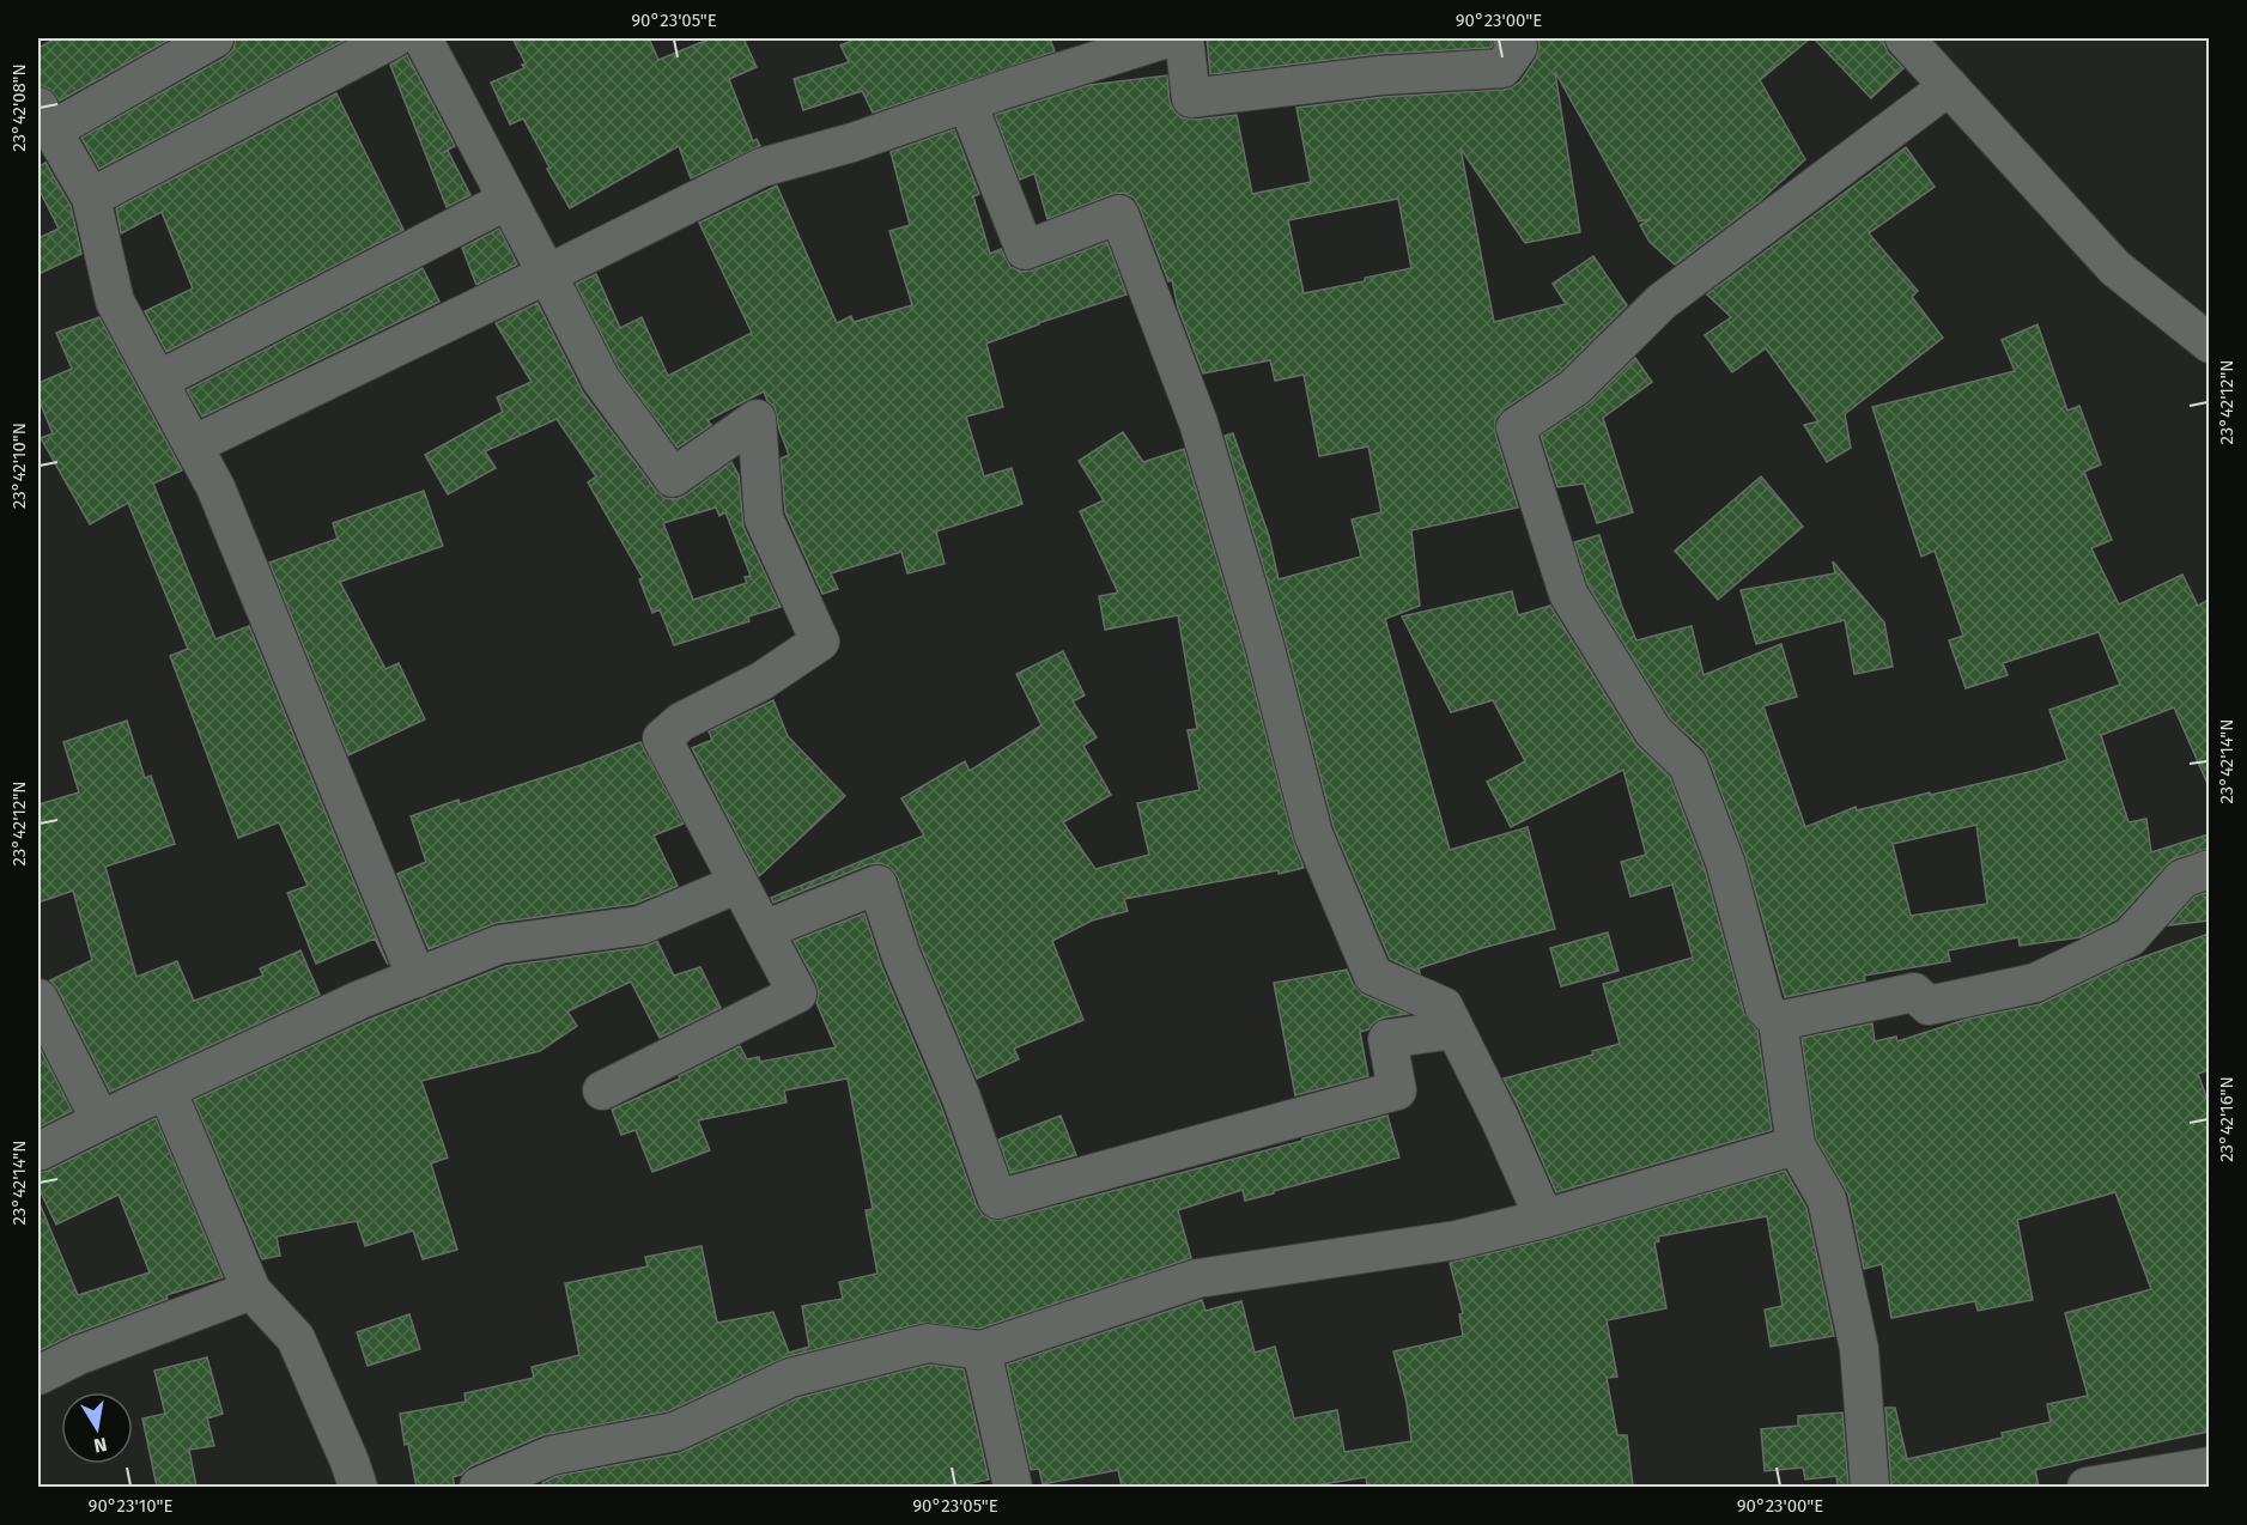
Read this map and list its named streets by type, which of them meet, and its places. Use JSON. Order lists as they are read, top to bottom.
{
  "north": "bottom",
  "coordinates": [
    "90°23'05\"E",
    "90°23'00\"E",
    "23°42'08\"N",
    "23°42'12\"N",
    "23°42'10\"N",
    "23°42'14\"N",
    "23°42'16\"N",
    "90°23'10\"E"
  ]
}
